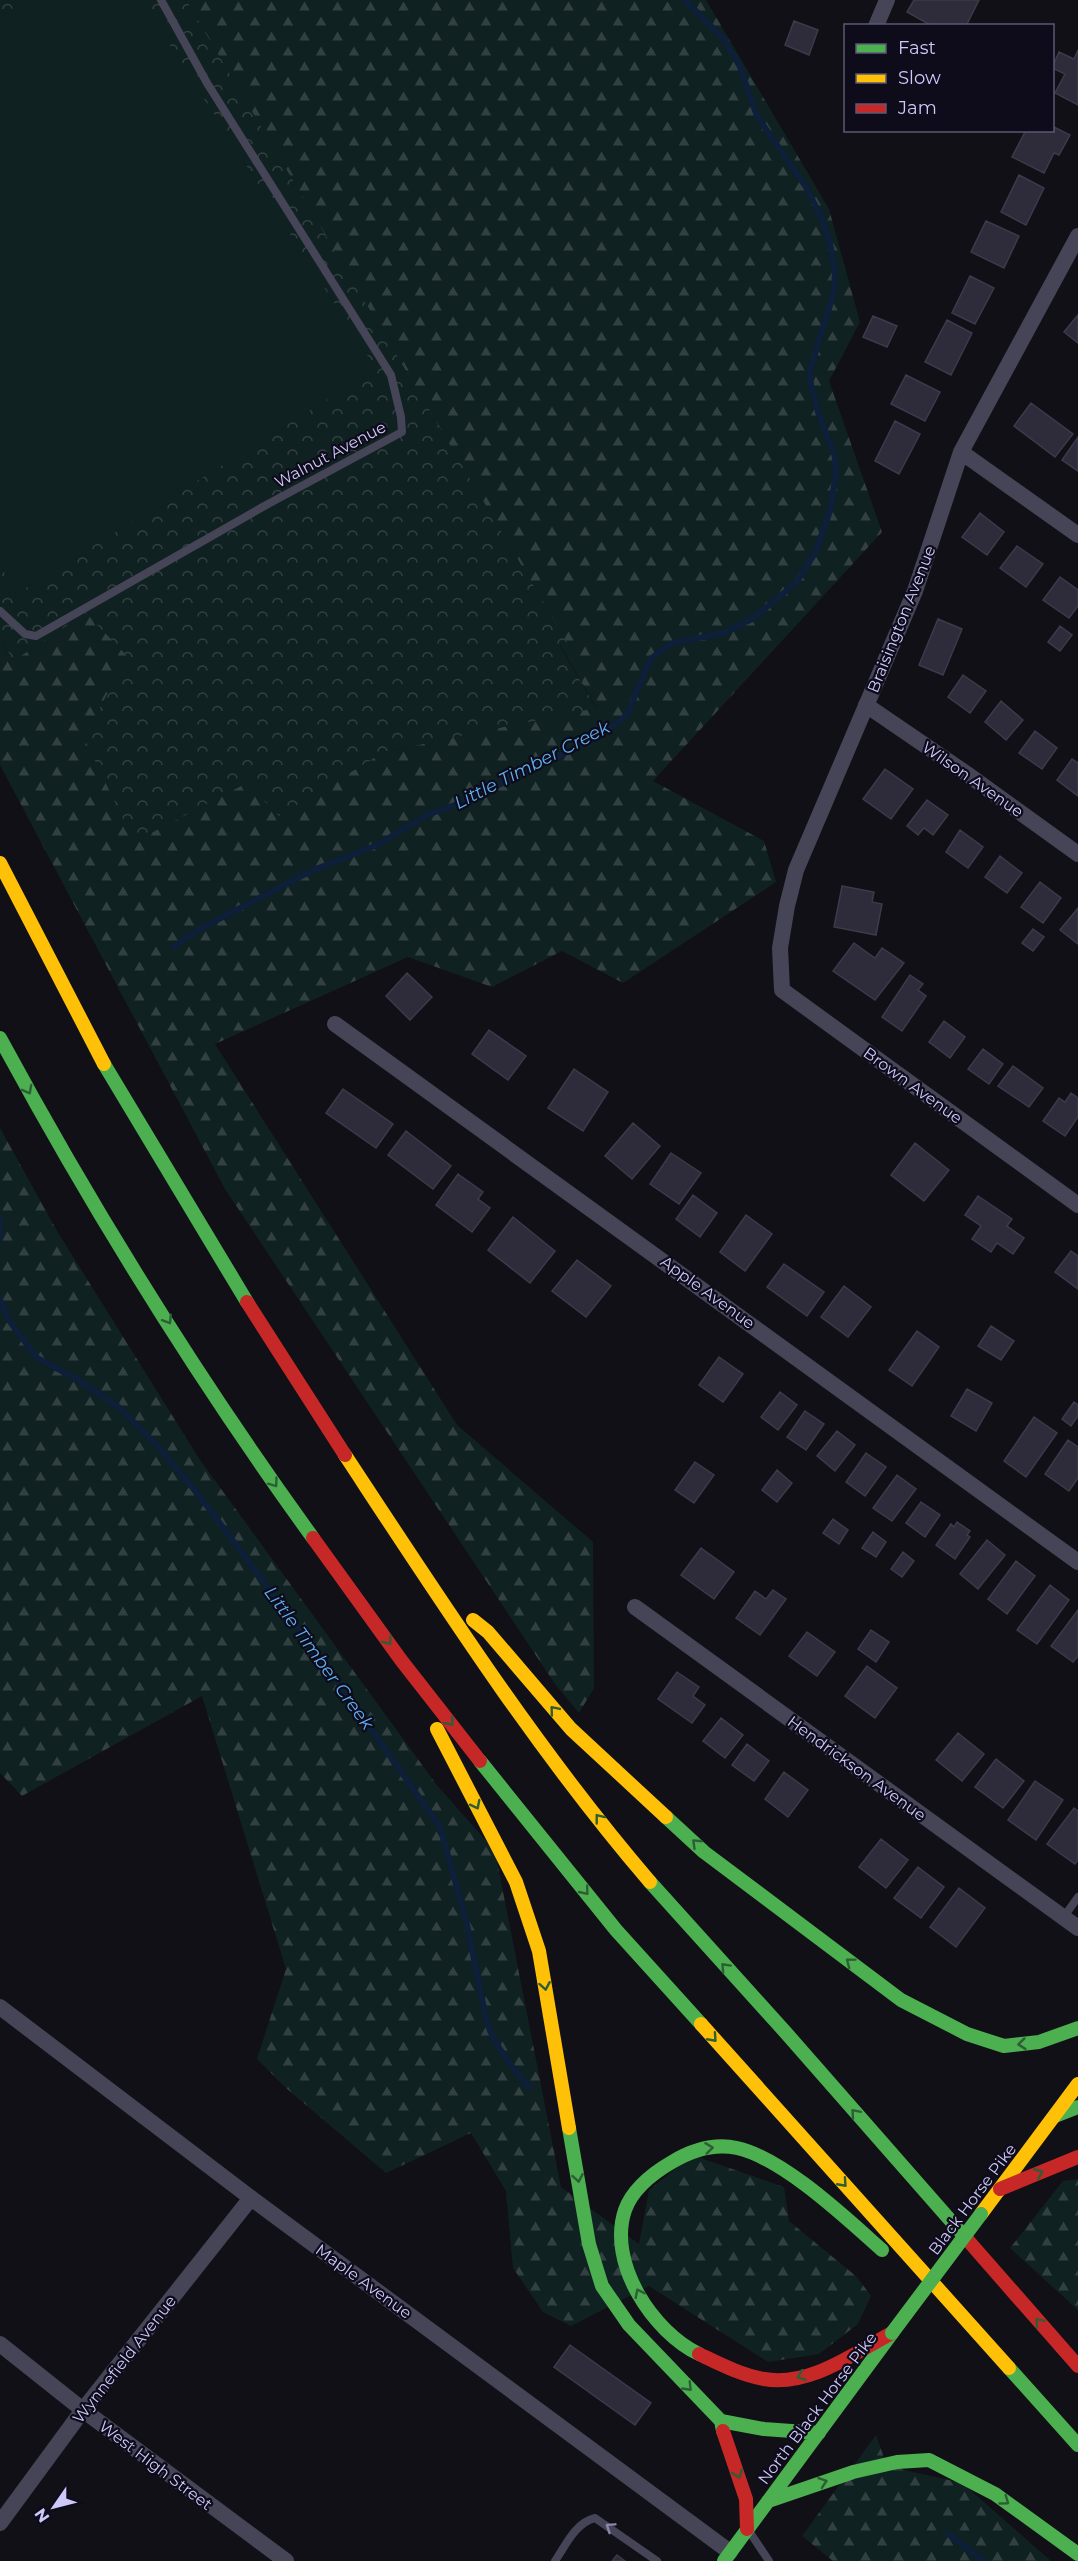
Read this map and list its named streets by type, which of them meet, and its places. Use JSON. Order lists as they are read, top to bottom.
{
  "streets": {
    "main road": ["Black Horse Pike", "North Black Horse Pike"],
    "street": [
      "Braisington Avenue",
      "Wilson Avenue",
      "Brown Avenue",
      "Apple Avenue",
      "Hendrickson Avenue",
      "Maple Avenue",
      "Wynnefield Avenue",
      "West High Street"
    ],
    "lane": ["Walnut Avenue"]
  },
  "crossings": [
    ["Braisington Avenue", "Wilson Avenue"],
    ["Braisington Avenue", "Brown Avenue"],
    ["Black Horse Pike", "North Black Horse Pike"],
    ["Maple Avenue", "Wynnefield Avenue"],
    ["Wynnefield Avenue", "West High Street"]
  ],
  "water": ["Little Timber Creek"],
  "legend": ["Fast", "Slow", "Jam"],
  "north": "bottom left"
}
